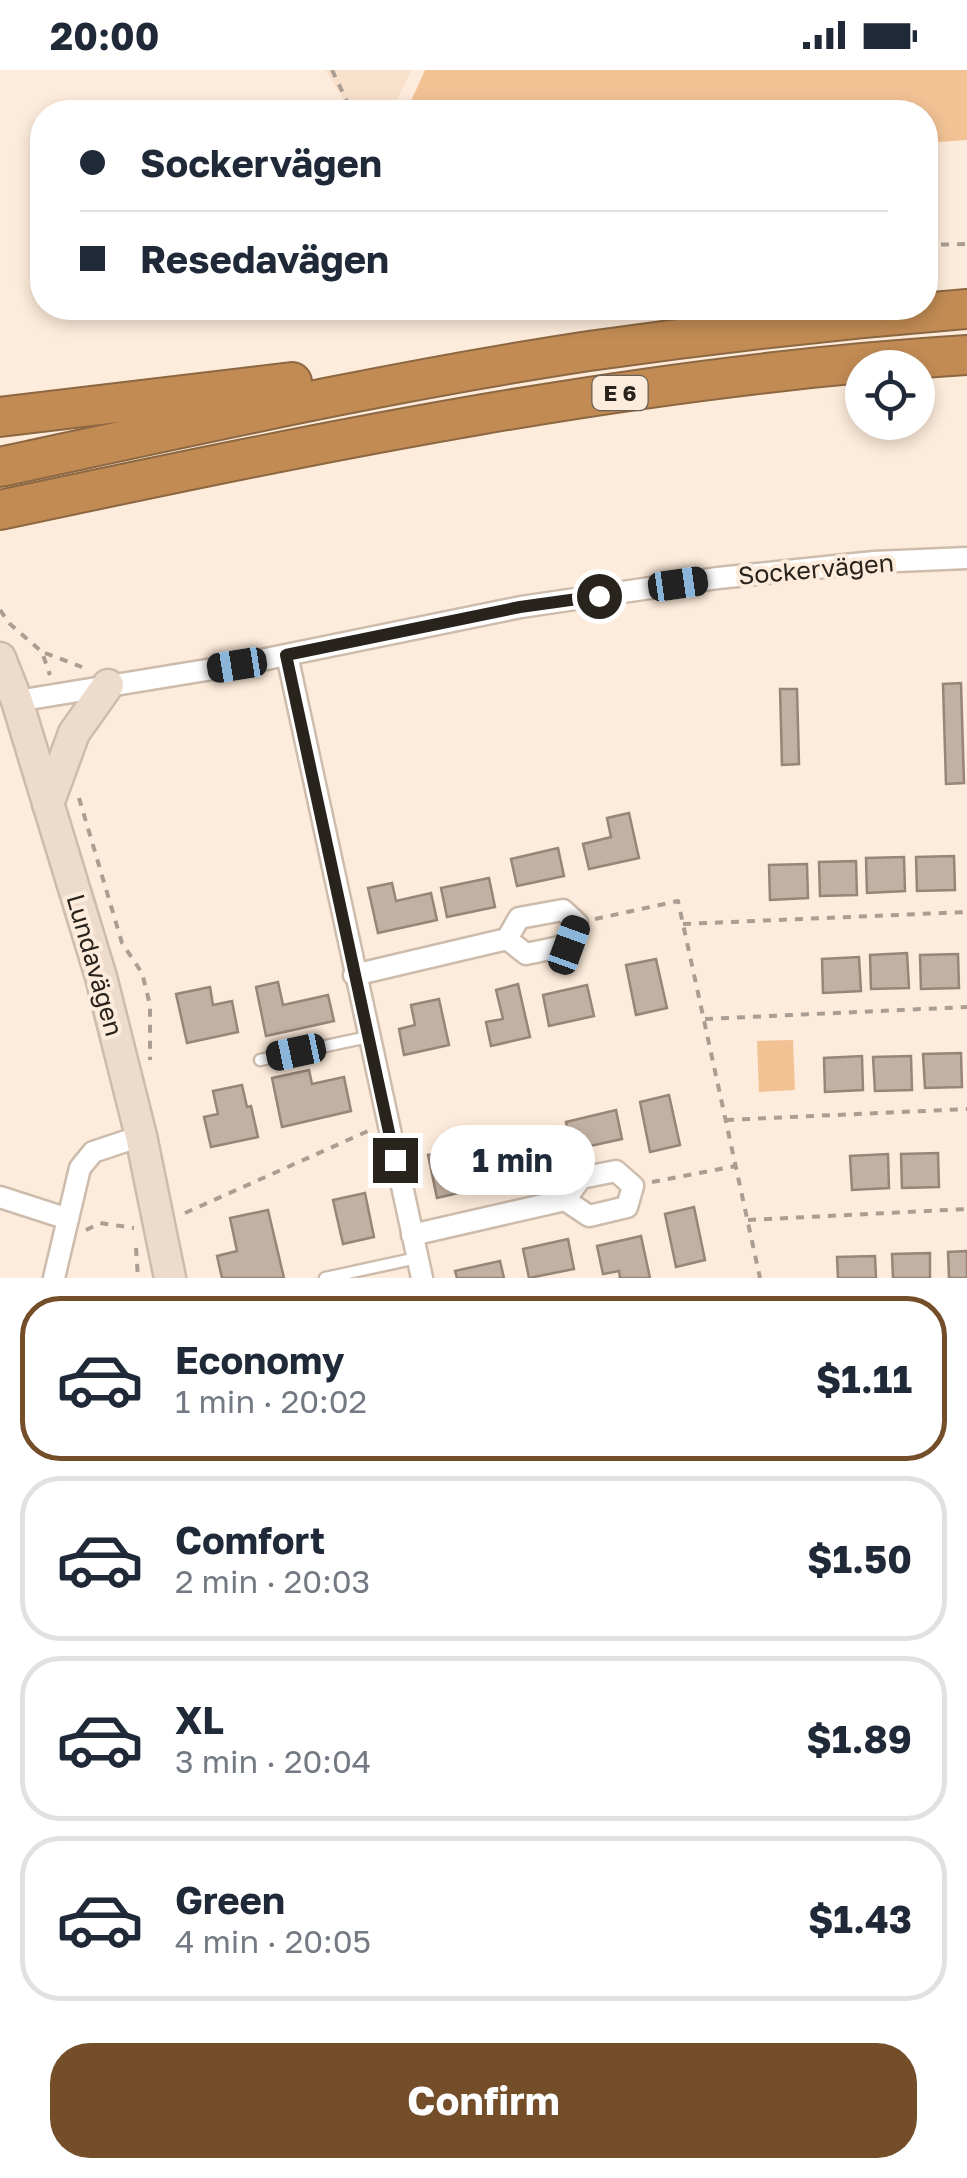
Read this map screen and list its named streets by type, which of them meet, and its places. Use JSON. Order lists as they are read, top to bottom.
{
  "streets": {
    "highway": ["E 6"],
    "main road": ["Lundavägen"],
    "street": ["Sockervägen"]
  },
  "crossings": [
    ["Sockervägen", "Lundavägen"]
  ],
  "page": {
    "status": "20:00",
    "banner": ["Sockervägen", "Resedavägen"],
    "bubble": "1 min",
    "list": [
      {
        "name": "Economy",
        "note": "1 min · 20:02",
        "value": "$1.11"
      },
      {
        "name": "Comfort",
        "note": "2 min · 20:03",
        "value": "$1.50"
      },
      {
        "name": "XL",
        "note": "3 min · 20:04",
        "value": "$1.89"
      },
      {
        "name": "Green",
        "note": "4 min · 20:05",
        "value": "$1.43"
      }
    ],
    "buttons": "Confirm"
  }
}
